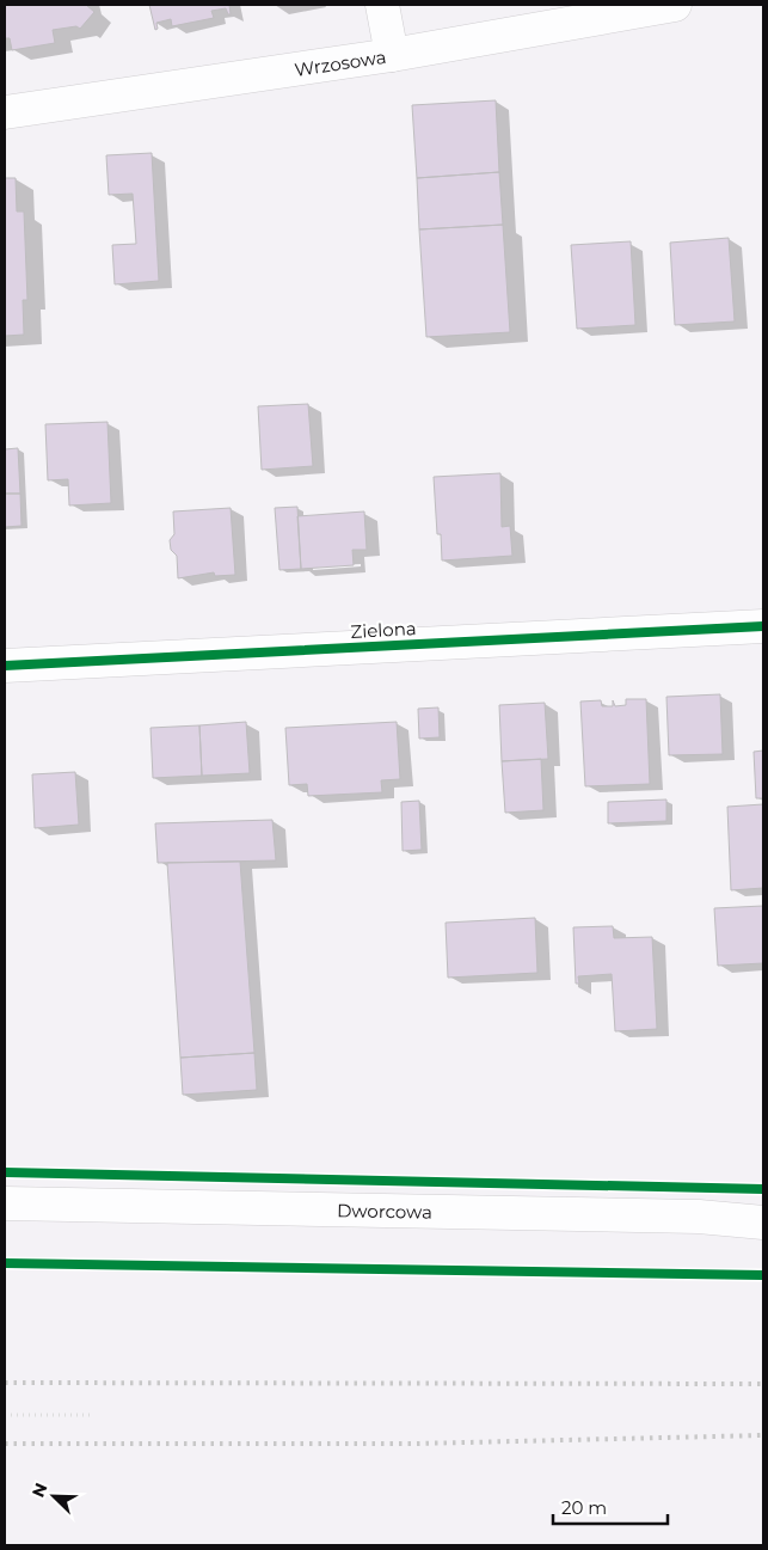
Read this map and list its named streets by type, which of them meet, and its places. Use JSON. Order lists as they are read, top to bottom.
{
  "streets": {
    "street": ["Wrzosowa", "Zielona", "Dworcowa"]
  },
  "scale_bar": "20 m",
  "north": "top left"
}
